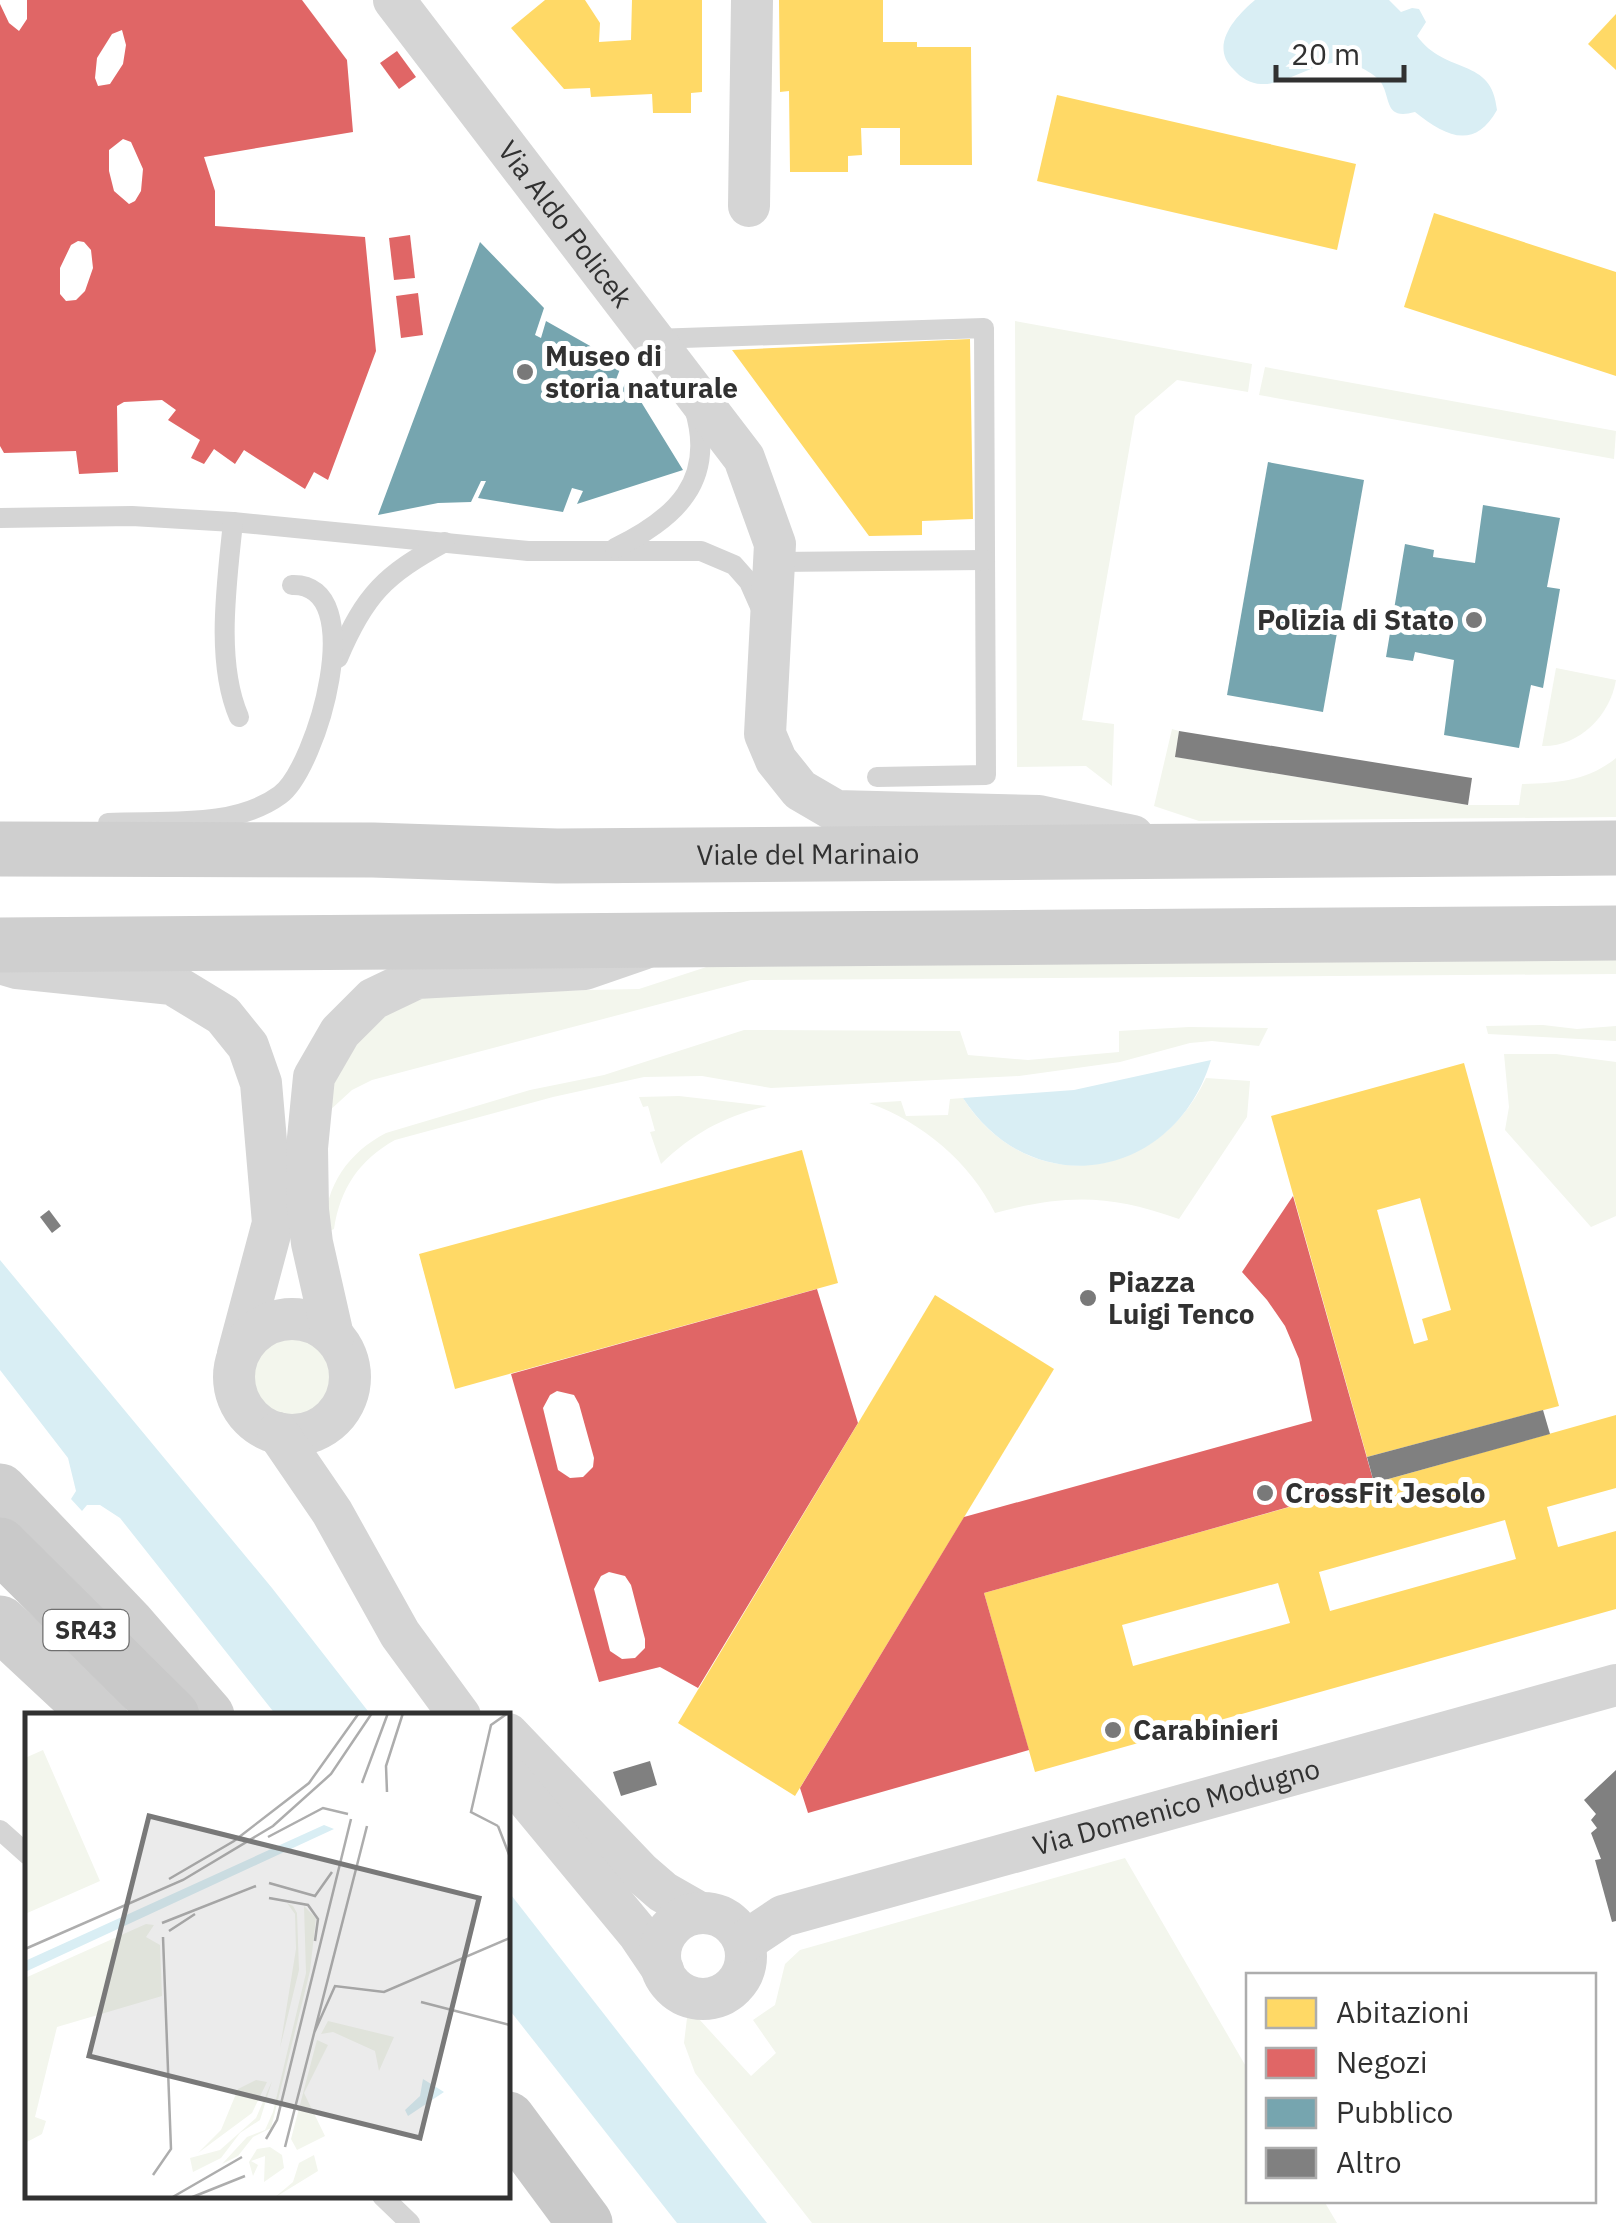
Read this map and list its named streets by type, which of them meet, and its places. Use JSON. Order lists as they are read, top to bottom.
{
  "streets": {
    "main road": ["SR43"],
    "street": ["Via Aldo Policek", "Viale del Marinaio", "Via Domenico Modugno"]
  },
  "crossings": [
    ["Via Aldo Policek", "Viale del Marinaio"]
  ],
  "places": [
    "Museo di storia naturale",
    "Polizia di Stato",
    "Piazza Luigi Tenco",
    "CrossFit Jesolo",
    "Carabinieri"
  ],
  "legend": [
    "Abitazioni",
    "Negozi",
    "Pubblico",
    "Altro"
  ],
  "scale_bar": "20 m"
}
